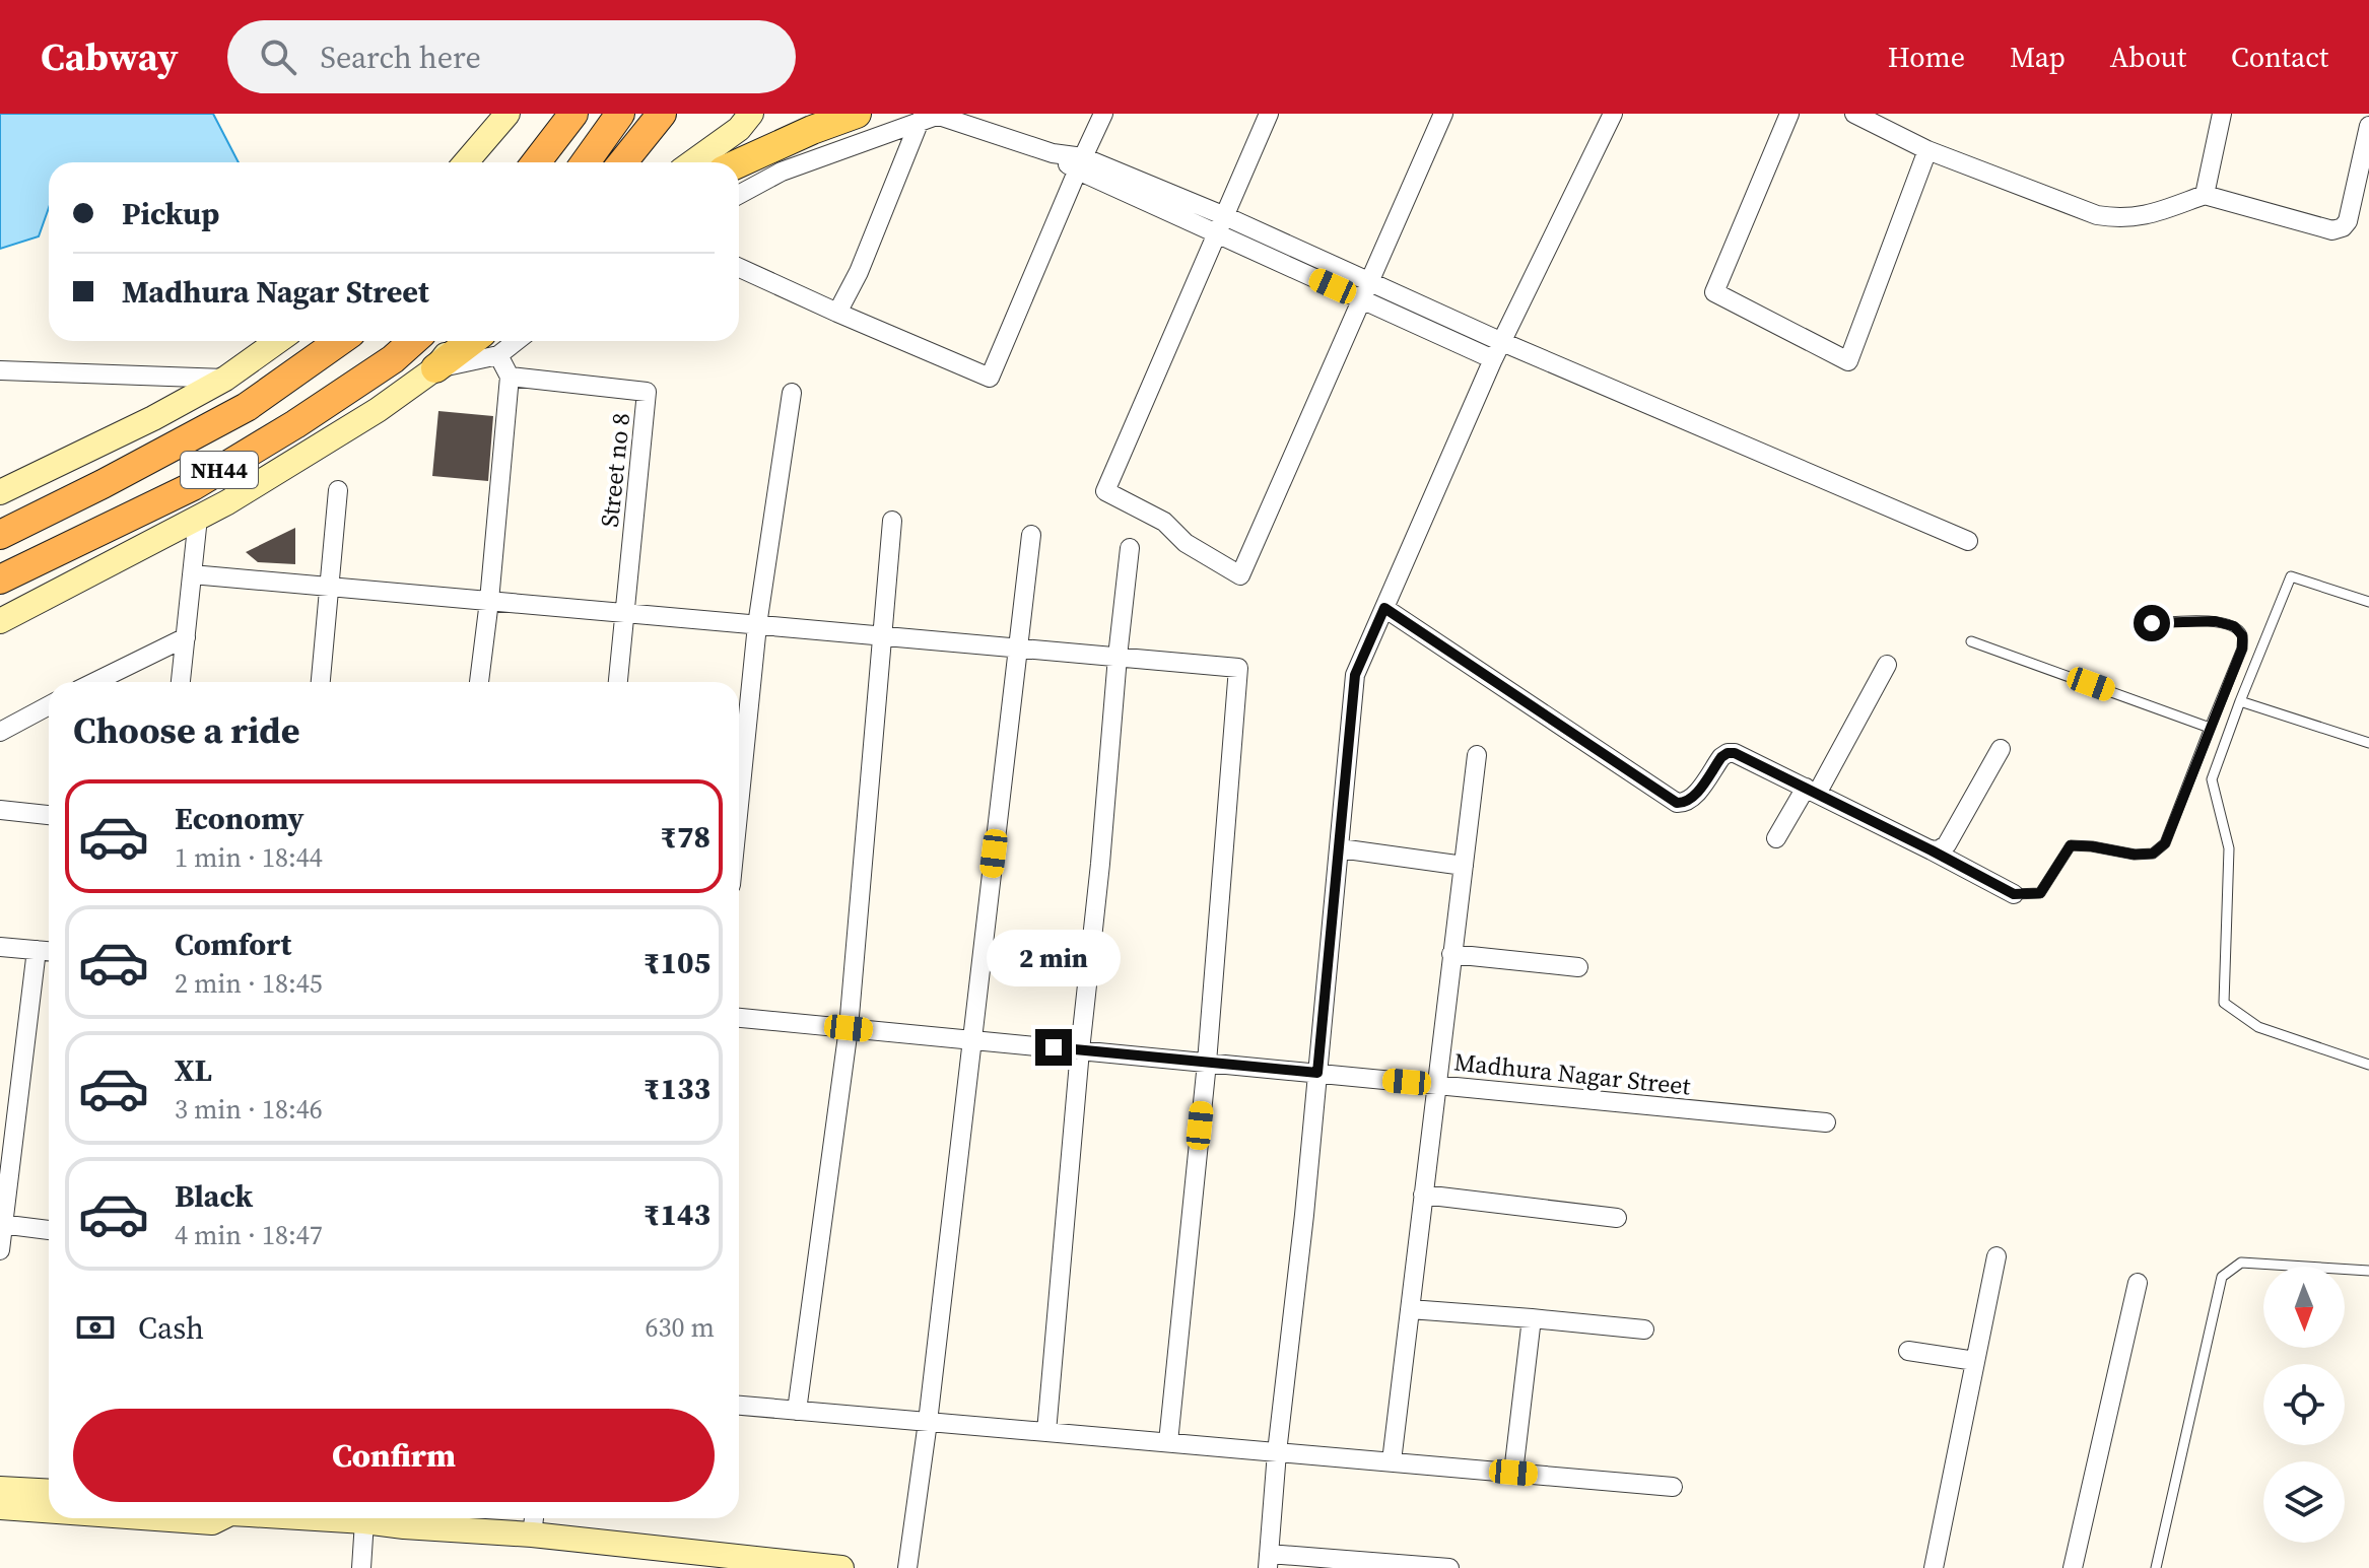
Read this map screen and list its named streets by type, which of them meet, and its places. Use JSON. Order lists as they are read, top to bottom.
{
  "streets": {
    "highway": ["NH44"],
    "street": ["Street no 8", "Madhura Nagar Street"]
  },
  "north": "bottom",
  "page": {
    "header": "Cabway",
    "search": "Search here",
    "nav": [
      "Home",
      "Map",
      "About",
      "Contact"
    ],
    "banner": ["Pickup", "Madhura Nagar Street"],
    "heading": "Choose a ride",
    "list": [
      {
        "name": "Economy",
        "note": "1 min · 18:44",
        "value": "₹78"
      },
      {
        "name": "Comfort",
        "note": "2 min · 18:45",
        "value": "₹105"
      },
      {
        "name": "XL",
        "note": "3 min · 18:46",
        "value": "₹133"
      },
      {
        "name": "Black",
        "note": "4 min · 18:47",
        "value": "₹143"
      }
    ],
    "bubble": "2 min",
    "pay": ["Cash", "630 m"],
    "buttons": "Confirm"
  }
}
